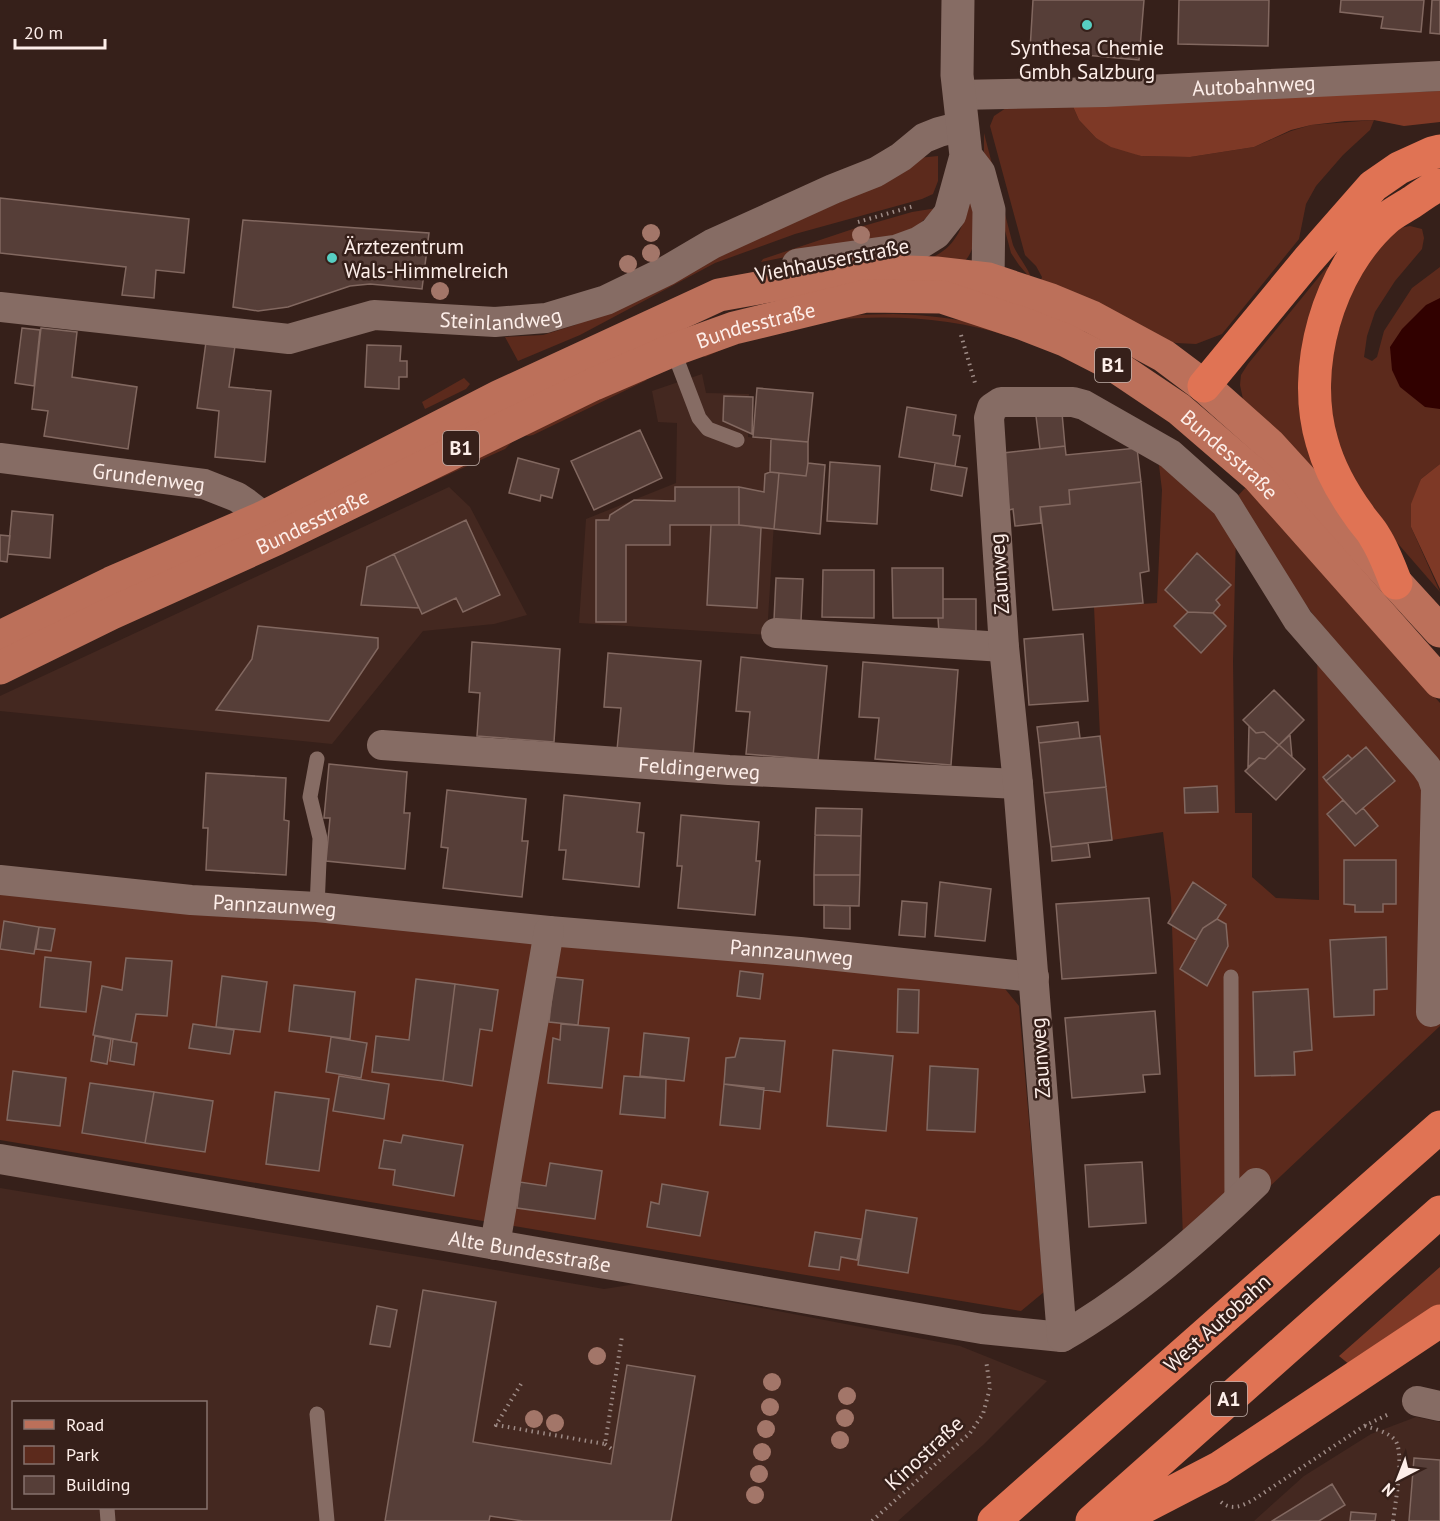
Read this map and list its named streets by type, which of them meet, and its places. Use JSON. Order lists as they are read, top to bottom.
{
  "streets": {
    "highway": ["West Autobahn", "A1"],
    "main road": ["Bundesstraße", "B1"],
    "street": [
      "Autobahnweg",
      "Viehhauserstraße",
      "Steinlandweg",
      "Grundenweg",
      "Zaunweg",
      "Feldingerweg",
      "Pannzaunweg",
      "Alte Bundesstraße"
    ],
    "path": ["Kinostraße"]
  },
  "crossings": [
    ["Autobahnweg", "Viehhauserstraße"],
    ["Autobahnweg", "Steinlandweg"],
    ["Viehhauserstraße", "Steinlandweg"],
    ["Viehhauserstraße", "Bundesstraße"],
    ["Bundesstraße", "Grundenweg"],
    ["Zaunweg", "Feldingerweg"],
    ["Zaunweg", "Pannzaunweg"],
    ["Zaunweg", "Alte Bundesstraße"],
    ["Alte Bundesstraße", "Kinostraße"]
  ],
  "places": ["Synthesa Chemie Gmbh Salzburg", "Ärztezentrum Wals-Himmelreich"],
  "legend": ["Road", "Park", "Building"],
  "scale_bar": "20 m",
  "north": "bottom left"
}
